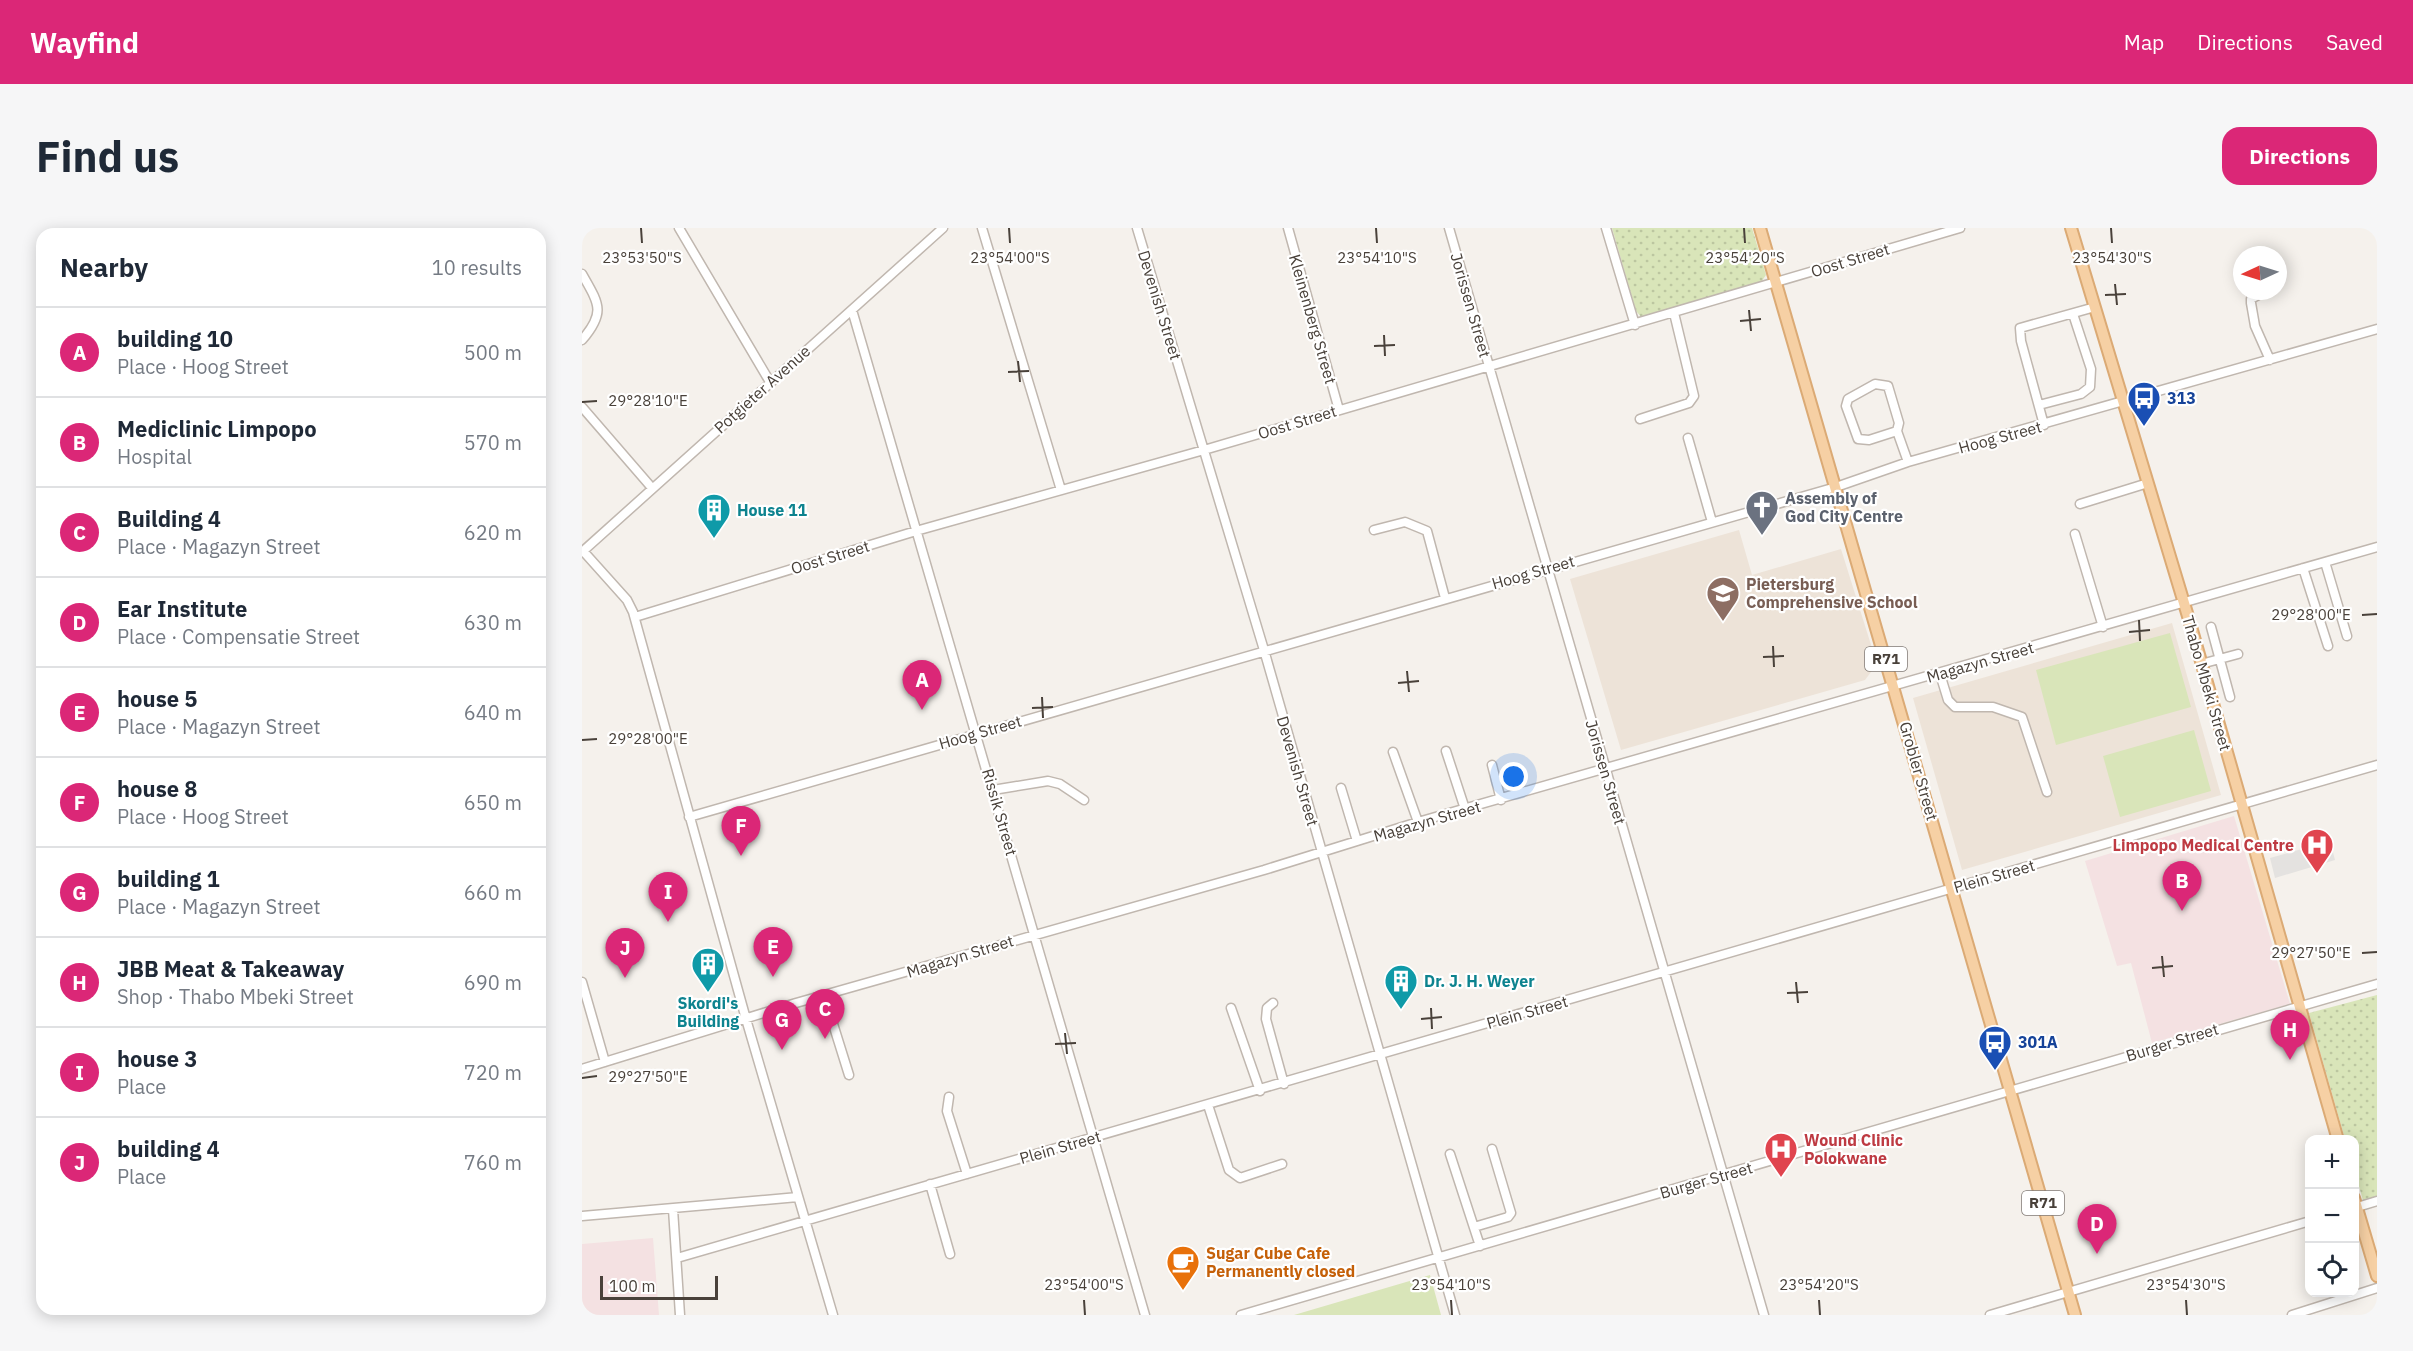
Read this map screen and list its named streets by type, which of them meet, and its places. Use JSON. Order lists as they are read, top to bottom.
{
  "streets": {
    "main road": ["R71", "Thabo Mbeki Street", "Grobler Street"],
    "street": [
      "Oost Street",
      "Devenish Street",
      "Jorissen Street",
      "Kleinenberg Street",
      "Potgieter Avenue",
      "Hoog Street",
      "Magazyn Street",
      "Rissik Street",
      "Plein Street",
      "Burger Street"
    ]
  },
  "crossings": [
    ["Oost Street", "Devenish Street"],
    ["Oost Street", "Jorissen Street"],
    ["Oost Street", "Kleinenberg Street"],
    ["Oost Street", "Grobler Street"],
    ["Oost Street", "Rissik Street"],
    ["Devenish Street", "Hoog Street"],
    ["Devenish Street", "Magazyn Street"],
    ["Devenish Street", "Plein Street"],
    ["Devenish Street", "Burger Street"],
    ["Jorissen Street", "Hoog Street"],
    ["Jorissen Street", "Magazyn Street"],
    ["Jorissen Street", "Plein Street"],
    ["Jorissen Street", "Burger Street"],
    ["Potgieter Avenue", "Rissik Street"],
    ["Hoog Street", "Thabo Mbeki Street"],
    ["Hoog Street", "Grobler Street"],
    ["Hoog Street", "Rissik Street"],
    ["Magazyn Street", "Thabo Mbeki Street"],
    ["Magazyn Street", "Grobler Street"],
    ["Magazyn Street", "Rissik Street"],
    ["Thabo Mbeki Street", "Plein Street"],
    ["Thabo Mbeki Street", "Burger Street"],
    ["Grobler Street", "Plein Street"],
    ["Grobler Street", "Burger Street"],
    ["Rissik Street", "Plein Street"]
  ],
  "places": {
    "bus stop": ["313", "301A"],
    "church": ["Assembly of God City Centre"],
    "building": ["House 11", "Skordi's Building", "Dr. J. H. Weyer"],
    "school or university": ["Pietersburg Comprehensive School"],
    "hospital": ["Limpopo Medical Centre", "Wound Clinic Polokwane"],
    "cafe": ["Sugar Cube Cafe Permanently closed"]
  },
  "scale_bar": "100 m",
  "north": "left",
  "page": {
    "header": "Wayfind",
    "nav": ["Map", "Directions", "Saved"],
    "buttons": "Directions",
    "title": "Find us",
    "heading": ["Nearby", "10 results"],
    "list": [
      {
        "mark": "A",
        "name": "building 10",
        "note": "Place · Hoog Street",
        "value": "500 m"
      },
      {
        "mark": "B",
        "name": "Mediclinic Limpopo",
        "note": "Hospital",
        "value": "570 m"
      },
      {
        "mark": "C",
        "name": "Building 4",
        "note": "Place · Magazyn Street",
        "value": "620 m"
      },
      {
        "mark": "D",
        "name": "Ear Institute",
        "note": "Place · Compensatie Street",
        "value": "630 m"
      },
      {
        "mark": "E",
        "name": "house 5",
        "note": "Place · Magazyn Street",
        "value": "640 m"
      },
      {
        "mark": "F",
        "name": "house 8",
        "note": "Place · Hoog Street",
        "value": "650 m"
      },
      {
        "mark": "G",
        "name": "building 1",
        "note": "Place · Magazyn Street",
        "value": "660 m"
      },
      {
        "mark": "H",
        "name": "JBB Meat & Takeaway",
        "note": "Shop · Thabo Mbeki Street",
        "value": "690 m"
      },
      {
        "mark": "I",
        "name": "house 3",
        "note": "Place",
        "value": "720 m"
      },
      {
        "mark": "J",
        "name": "building 4",
        "note": "Place",
        "value": "760 m"
      }
    ],
    "pins": [
      "A",
      "F",
      "B",
      "I",
      "E",
      "J",
      "C",
      "G",
      "H",
      "D"
    ],
    "map_buttons": ["+", "−"],
    "scale": "100 m"
  },
  "coordinates": [
    "23°53'50\"S",
    "23°54'00\"S",
    "23°54'10\"S",
    "23°54'20\"S",
    "23°54'30\"S",
    "29°28'10\"E",
    "29°28'00\"E",
    "29°27'50\"E"
  ]
}
